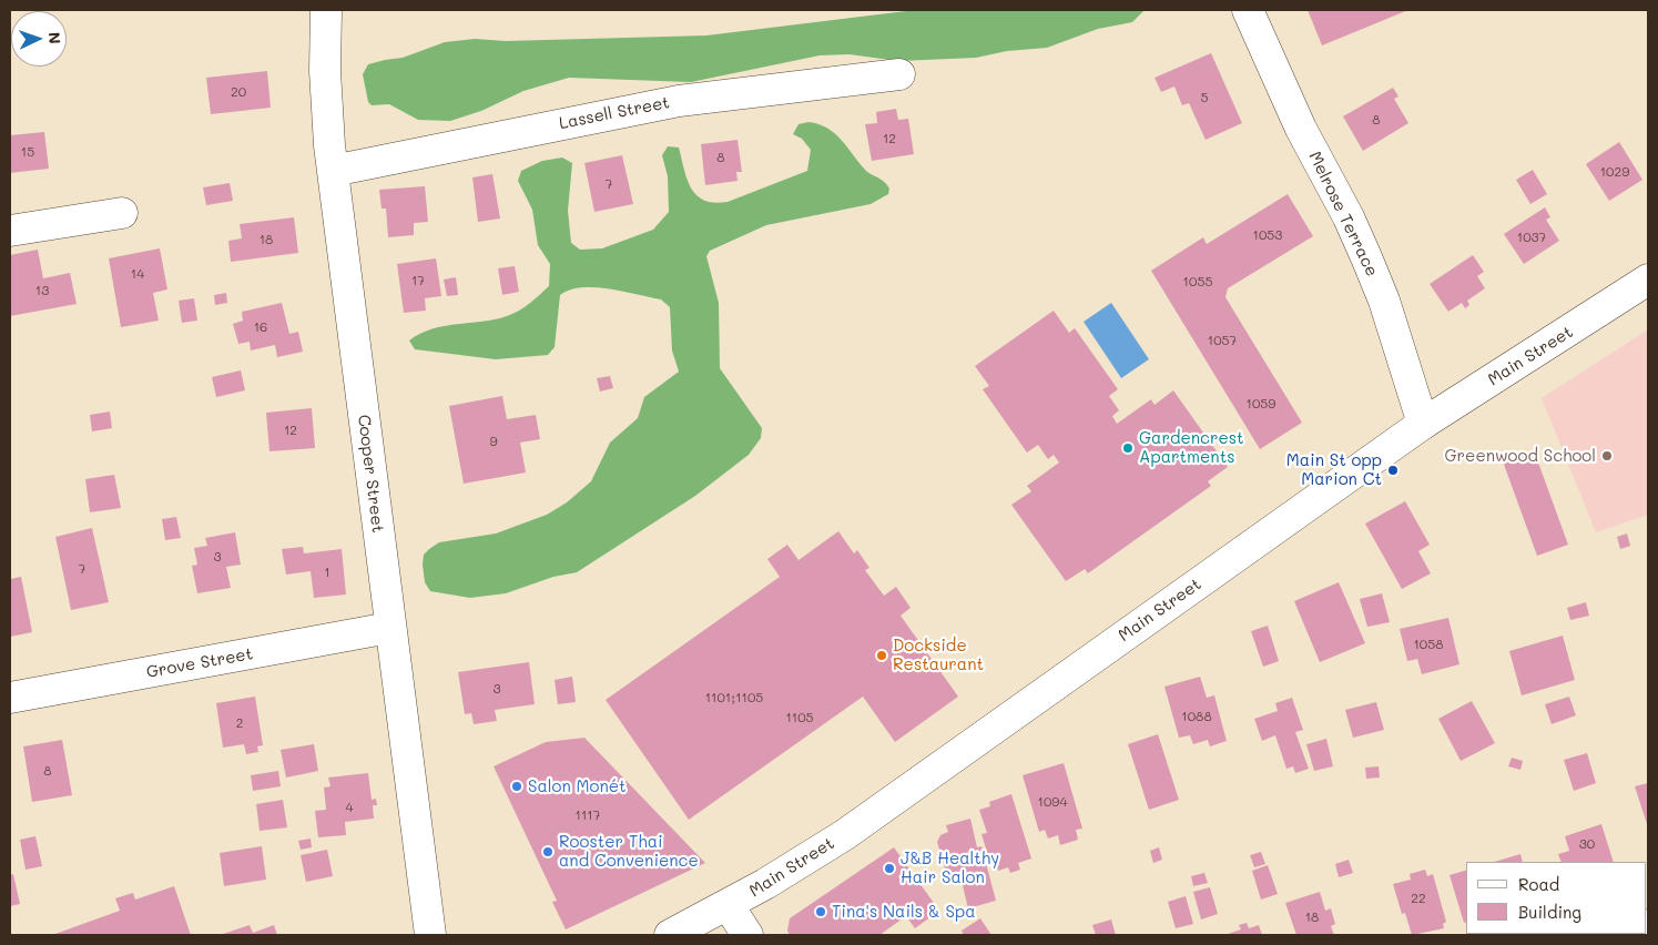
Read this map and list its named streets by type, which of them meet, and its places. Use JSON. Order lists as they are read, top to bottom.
{
  "streets": {
    "street": [
      "Lassell Street",
      "Melrose Terrace",
      "Main Street",
      "Cooper Street",
      "Grove Street"
    ]
  },
  "crossings": [
    ["Lassell Street", "Cooper Street"],
    ["Melrose Terrace", "Main Street"],
    ["Cooper Street", "Grove Street"]
  ],
  "places": [
    "Gardencrest Apartments",
    "Greenwood School",
    "Main St opp Marion Ct",
    "Dockside Restaurant",
    "Salon Monét",
    "Rooster Thai and Convenience",
    "J&B Healthy Hair Salon",
    "Tina's Nails & Spa"
  ],
  "house_numbers": [
    "20",
    "5",
    "8",
    "12",
    "15",
    "8",
    "1029",
    "7",
    "1053",
    "1037",
    "18",
    "14",
    "17",
    "1055",
    "13",
    "16",
    "1057",
    "1059",
    "12",
    "9",
    "3",
    "7",
    "1",
    "1058",
    "3",
    "1101;1105",
    "1088",
    "1105",
    "2",
    "8",
    "1094",
    "4",
    "1117",
    "30",
    "22",
    "18"
  ],
  "legend": ["Road", "Building"],
  "north": "right"
}
